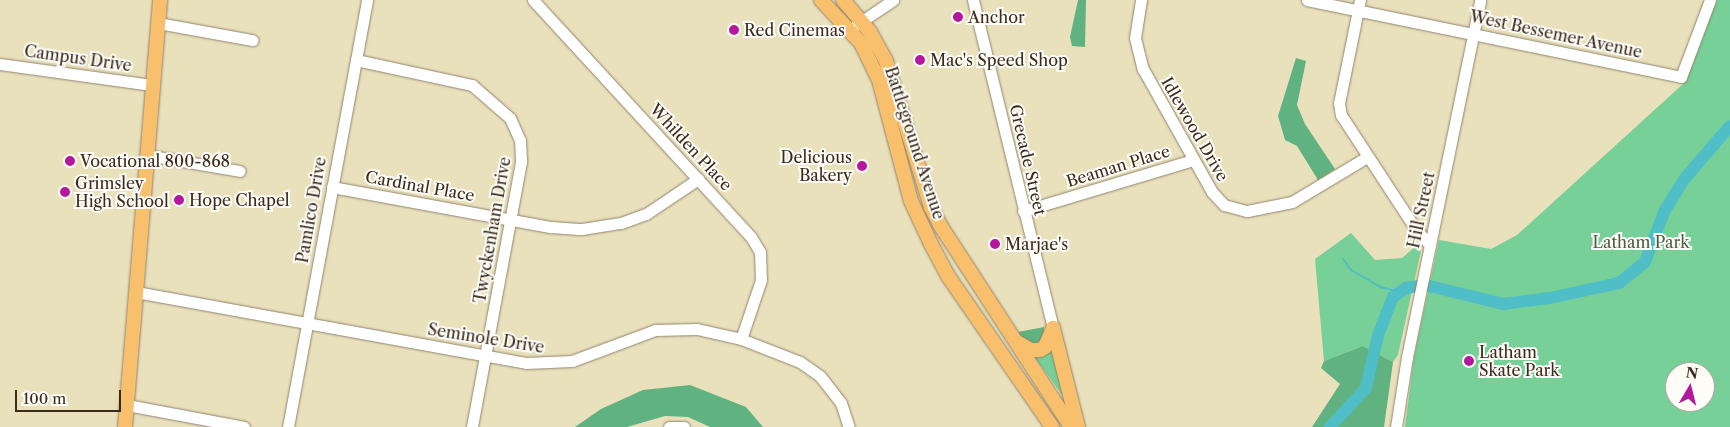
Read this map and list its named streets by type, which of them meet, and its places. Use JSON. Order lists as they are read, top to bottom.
{
  "streets": {
    "main road": ["Battleground Avenue"],
    "street": [
      "West Bessemer Avenue",
      "Campus Drive",
      "Idlewood Drive",
      "Whilden Place",
      "Grecade Street",
      "Beaman Place",
      "Cardinal Place",
      "Pamlico Drive",
      "Hill Street",
      "Twyckenham Drive",
      "Seminole Drive"
    ]
  },
  "crossings": [
    ["West Bessemer Avenue", "Hill Street"],
    ["Idlewood Drive", "Beaman Place"],
    ["Whilden Place", "Cardinal Place"],
    ["Whilden Place", "Seminole Drive"],
    ["Grecade Street", "Beaman Place"],
    ["Cardinal Place", "Pamlico Drive"],
    ["Cardinal Place", "Twyckenham Drive"],
    ["Pamlico Drive", "Twyckenham Drive"],
    ["Pamlico Drive", "Seminole Drive"],
    ["Twyckenham Drive", "Seminole Drive"]
  ],
  "parks": ["Latham Park"],
  "places": [
    "Anchor",
    "Red Cinemas",
    "Mac's Speed Shop",
    "Vocational 800-868",
    "Delicious Bakery",
    "Grimsley High School",
    "Hope Chapel",
    "Marjae's",
    "Latham Skate Park"
  ],
  "scale_bar": "100 m",
  "north": "top"
}
